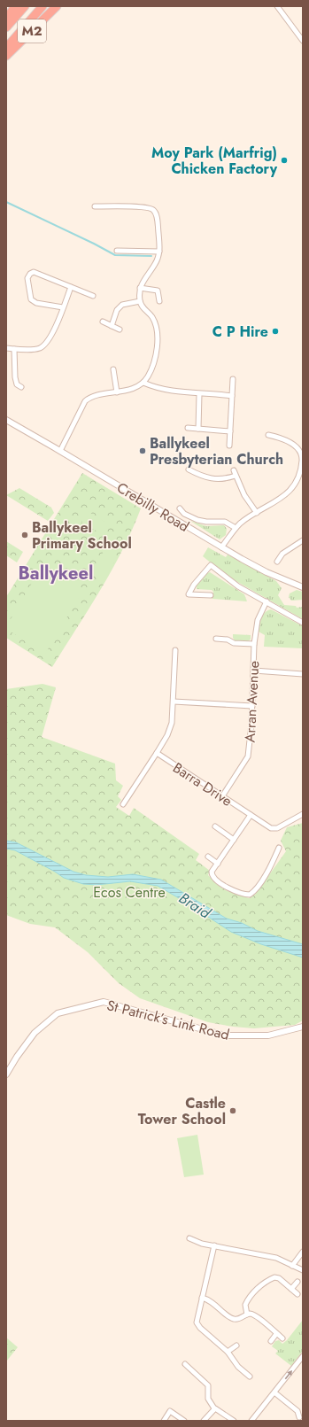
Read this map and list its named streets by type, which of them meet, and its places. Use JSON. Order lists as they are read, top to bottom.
{
  "streets": {
    "highway": ["M2"],
    "street": [
      "Crebilly Road",
      "Arran Avenue",
      "Barra Drive",
      "St Patrick’s Link Road"
    ]
  },
  "crossings": [
    ["Arran Avenue", "Barra Drive"]
  ],
  "districts": ["Ballykeel"],
  "water": ["Braid"],
  "parks": ["Ecos Centre"],
  "places": [
    "Moy Park (Marfrig) Chicken Factory",
    "C P Hire",
    "Ballykeel Presbyterian Church",
    "Ballykeel Primary School",
    "Castle Tower School"
  ]
}
